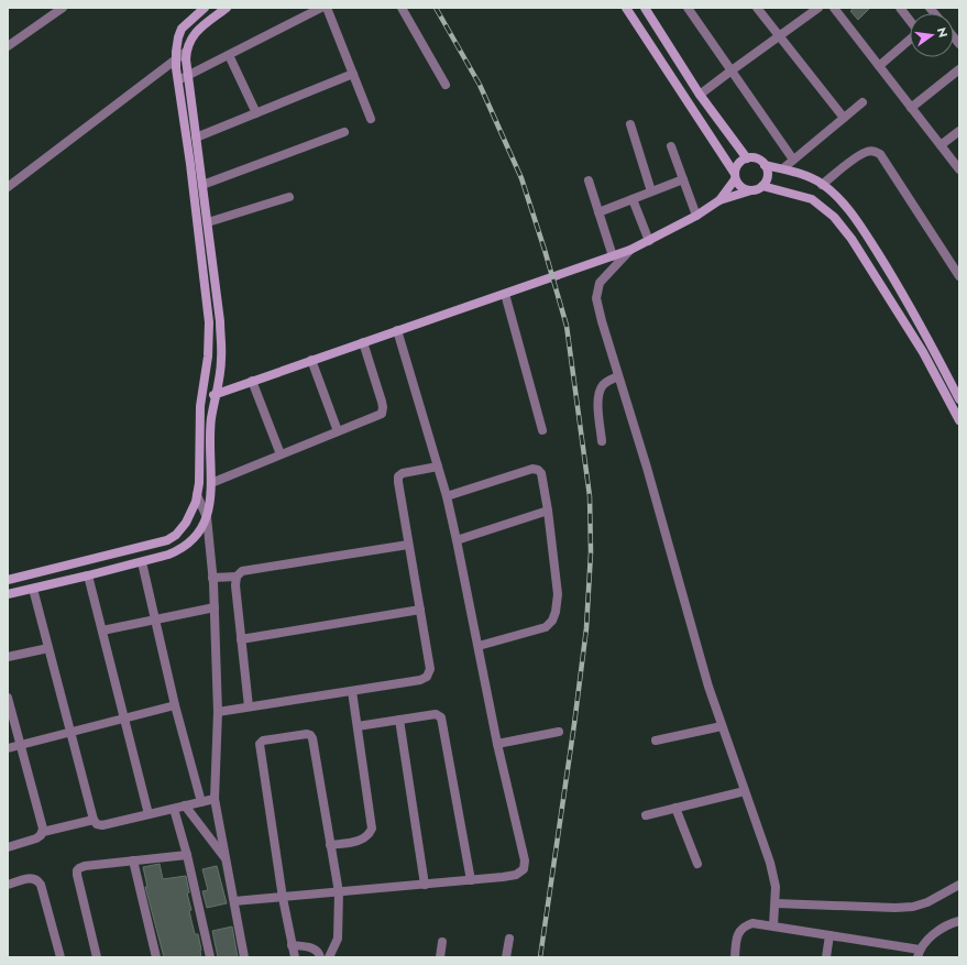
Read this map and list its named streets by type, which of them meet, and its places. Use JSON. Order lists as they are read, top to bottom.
{
  "north": "right"
}
